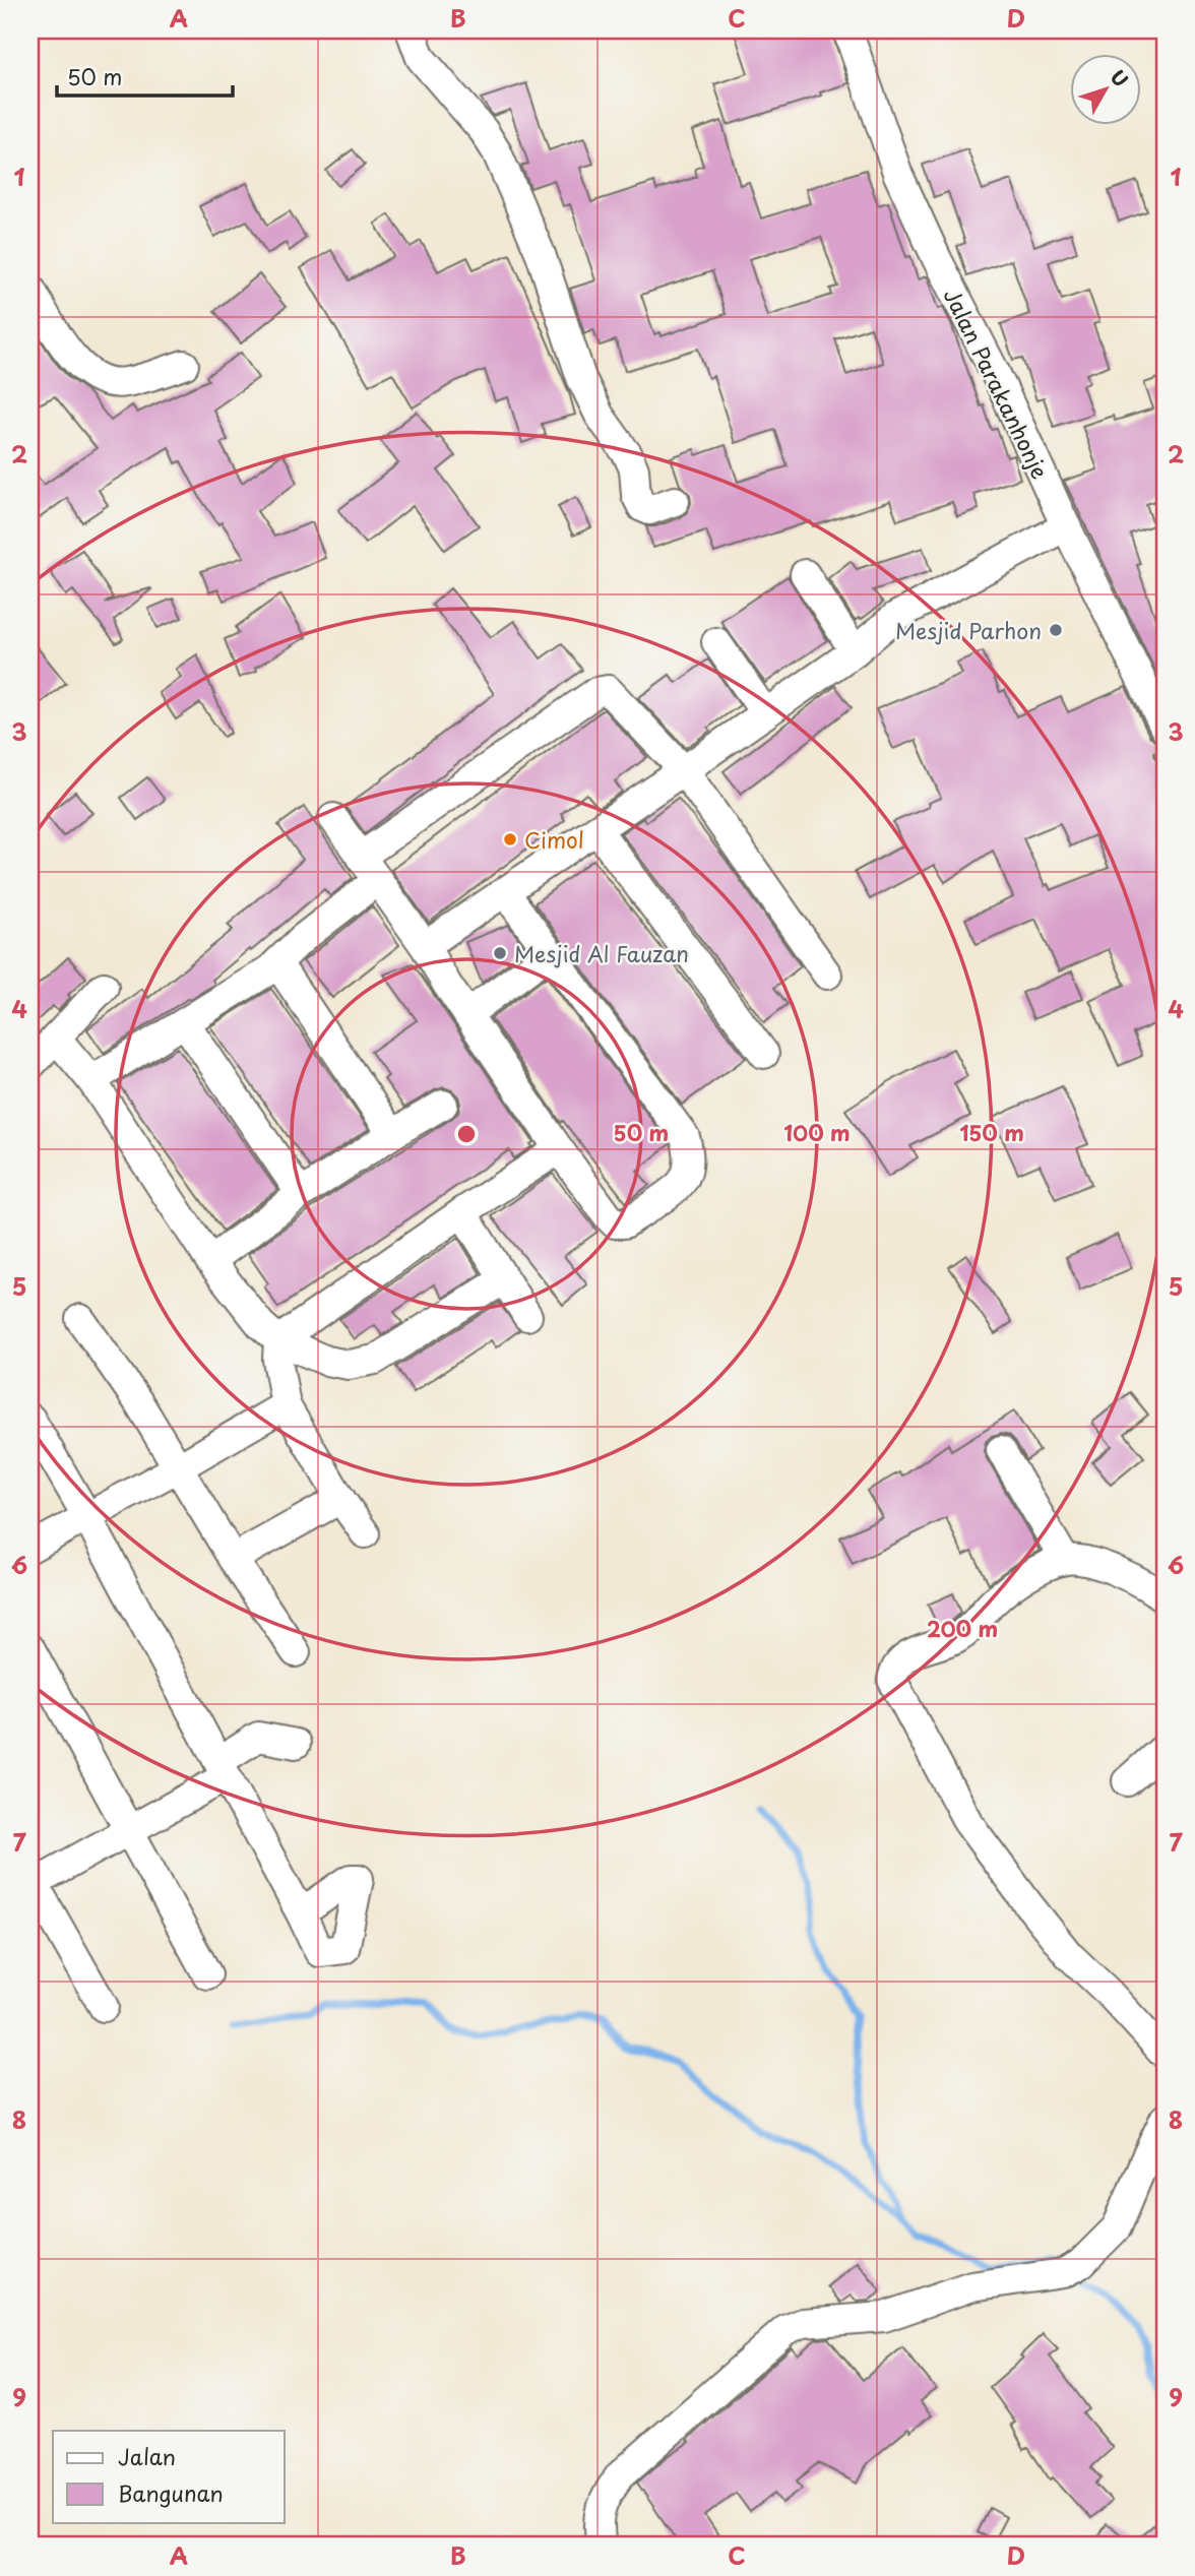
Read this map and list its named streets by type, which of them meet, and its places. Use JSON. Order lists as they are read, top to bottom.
{
  "streets": {
    "street": ["Jalan Parakanhonje"]
  },
  "places": ["Mesjid Parhon", "Cimol", "Mesjid Al Fauzan"],
  "legend": ["Jalan", "Bangunan"],
  "scale_bar": "50 m",
  "north": "top right",
  "grid": {
    "columns": [
      "A",
      "B",
      "C",
      "D"
    ],
    "rows": [
      "1",
      "2",
      "3",
      "4",
      "5",
      "6",
      "7",
      "8",
      "9"
    ]
  },
  "rings": [
    "50 m",
    "100 m",
    "150 m",
    "200 m"
  ]
}
